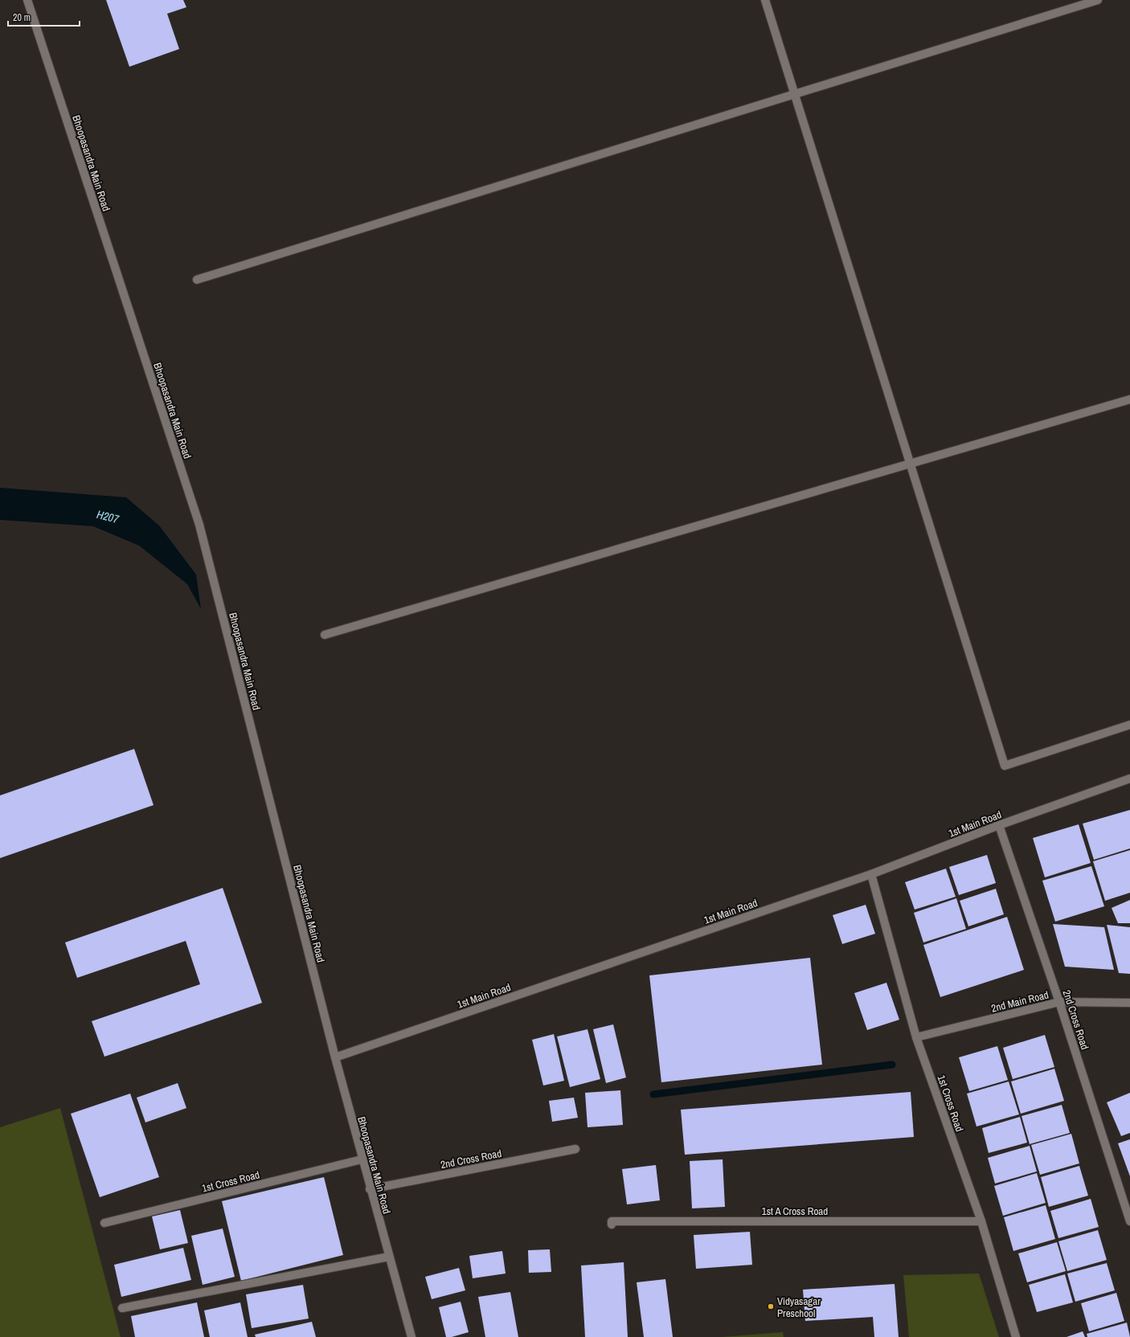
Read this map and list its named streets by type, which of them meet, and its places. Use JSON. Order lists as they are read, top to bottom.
{
  "streets": {
    "street": [
      "Bhoopasandra Main Road",
      "1st Main Road",
      "2nd Main Road",
      "2nd Cross Road",
      "1st Cross Road",
      "1st A Cross Road"
    ]
  },
  "crossings": [
    ["Bhoopasandra Main Road", "1st Main Road"],
    ["Bhoopasandra Main Road", "2nd Cross Road"],
    ["Bhoopasandra Main Road", "1st Cross Road"],
    ["1st Main Road", "2nd Cross Road"],
    ["1st Main Road", "1st Cross Road"],
    ["2nd Main Road", "2nd Cross Road"],
    ["2nd Main Road", "1st Cross Road"],
    ["1st Cross Road", "1st A Cross Road"]
  ],
  "water": ["H207"],
  "places": ["Vidyasagar Preschool"],
  "scale_bar": "20 m"
}
